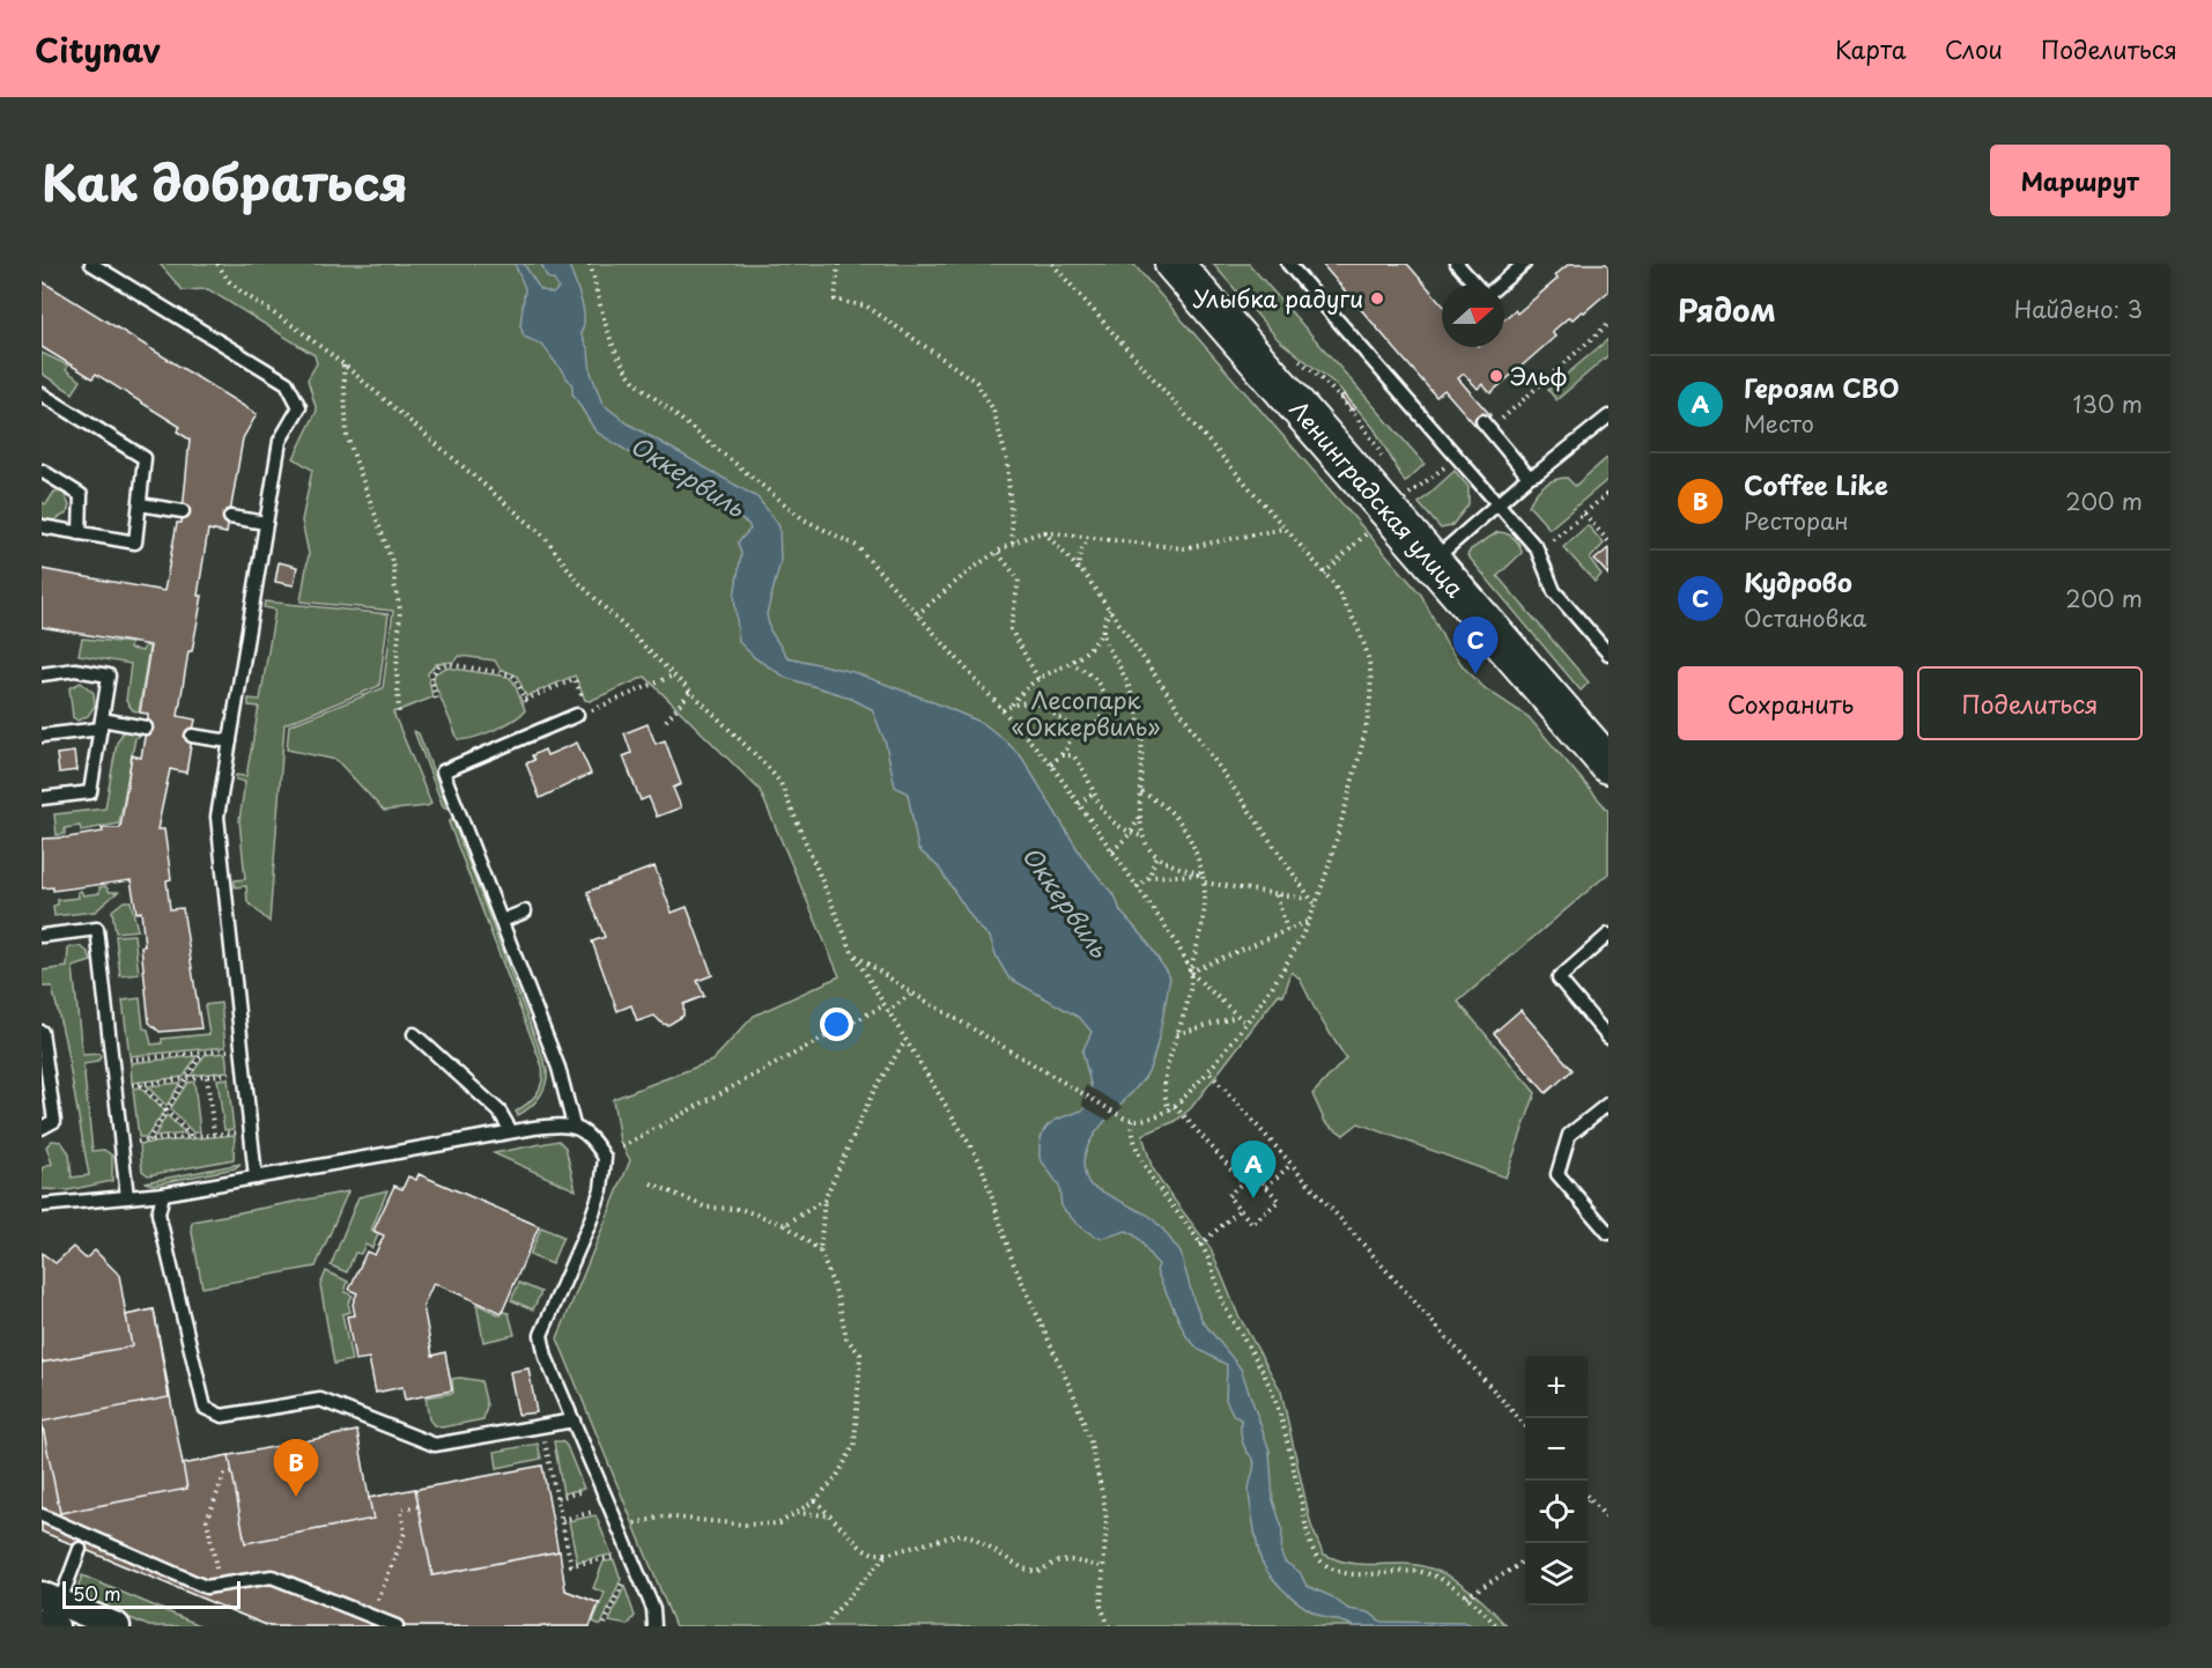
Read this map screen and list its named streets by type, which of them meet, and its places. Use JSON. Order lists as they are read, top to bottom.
{
  "streets": {
    "street": ["Ленинградская улица"]
  },
  "water": ["Оккервиль"],
  "parks": ["Лесопарк «Оккервиль»"],
  "places": ["Улыбка радуги", "Эльф"],
  "scale_bar": "50 m",
  "north": "right",
  "page": {
    "header": "Citynav",
    "nav": ["Карта", "Слои", "Поделиться"],
    "title": "Как добраться",
    "buttons": [
      "Маршрут",
      ["Сохранить", "Поделиться"]
    ],
    "heading": ["Рядом", "Найдено: 3"],
    "list": [
      {
        "mark": "A",
        "name": "Героям СВО",
        "note": "Место",
        "value": "130 m"
      },
      {
        "mark": "B",
        "name": "Coffee Like",
        "note": "Ресторан",
        "value": "200 m"
      },
      {
        "mark": "C",
        "name": "Кудрово",
        "note": "Остановка",
        "value": "200 m"
      }
    ],
    "pins": ["C", "A", "B"],
    "map_buttons": ["+", "−"],
    "scale": "50 m"
  }
}
